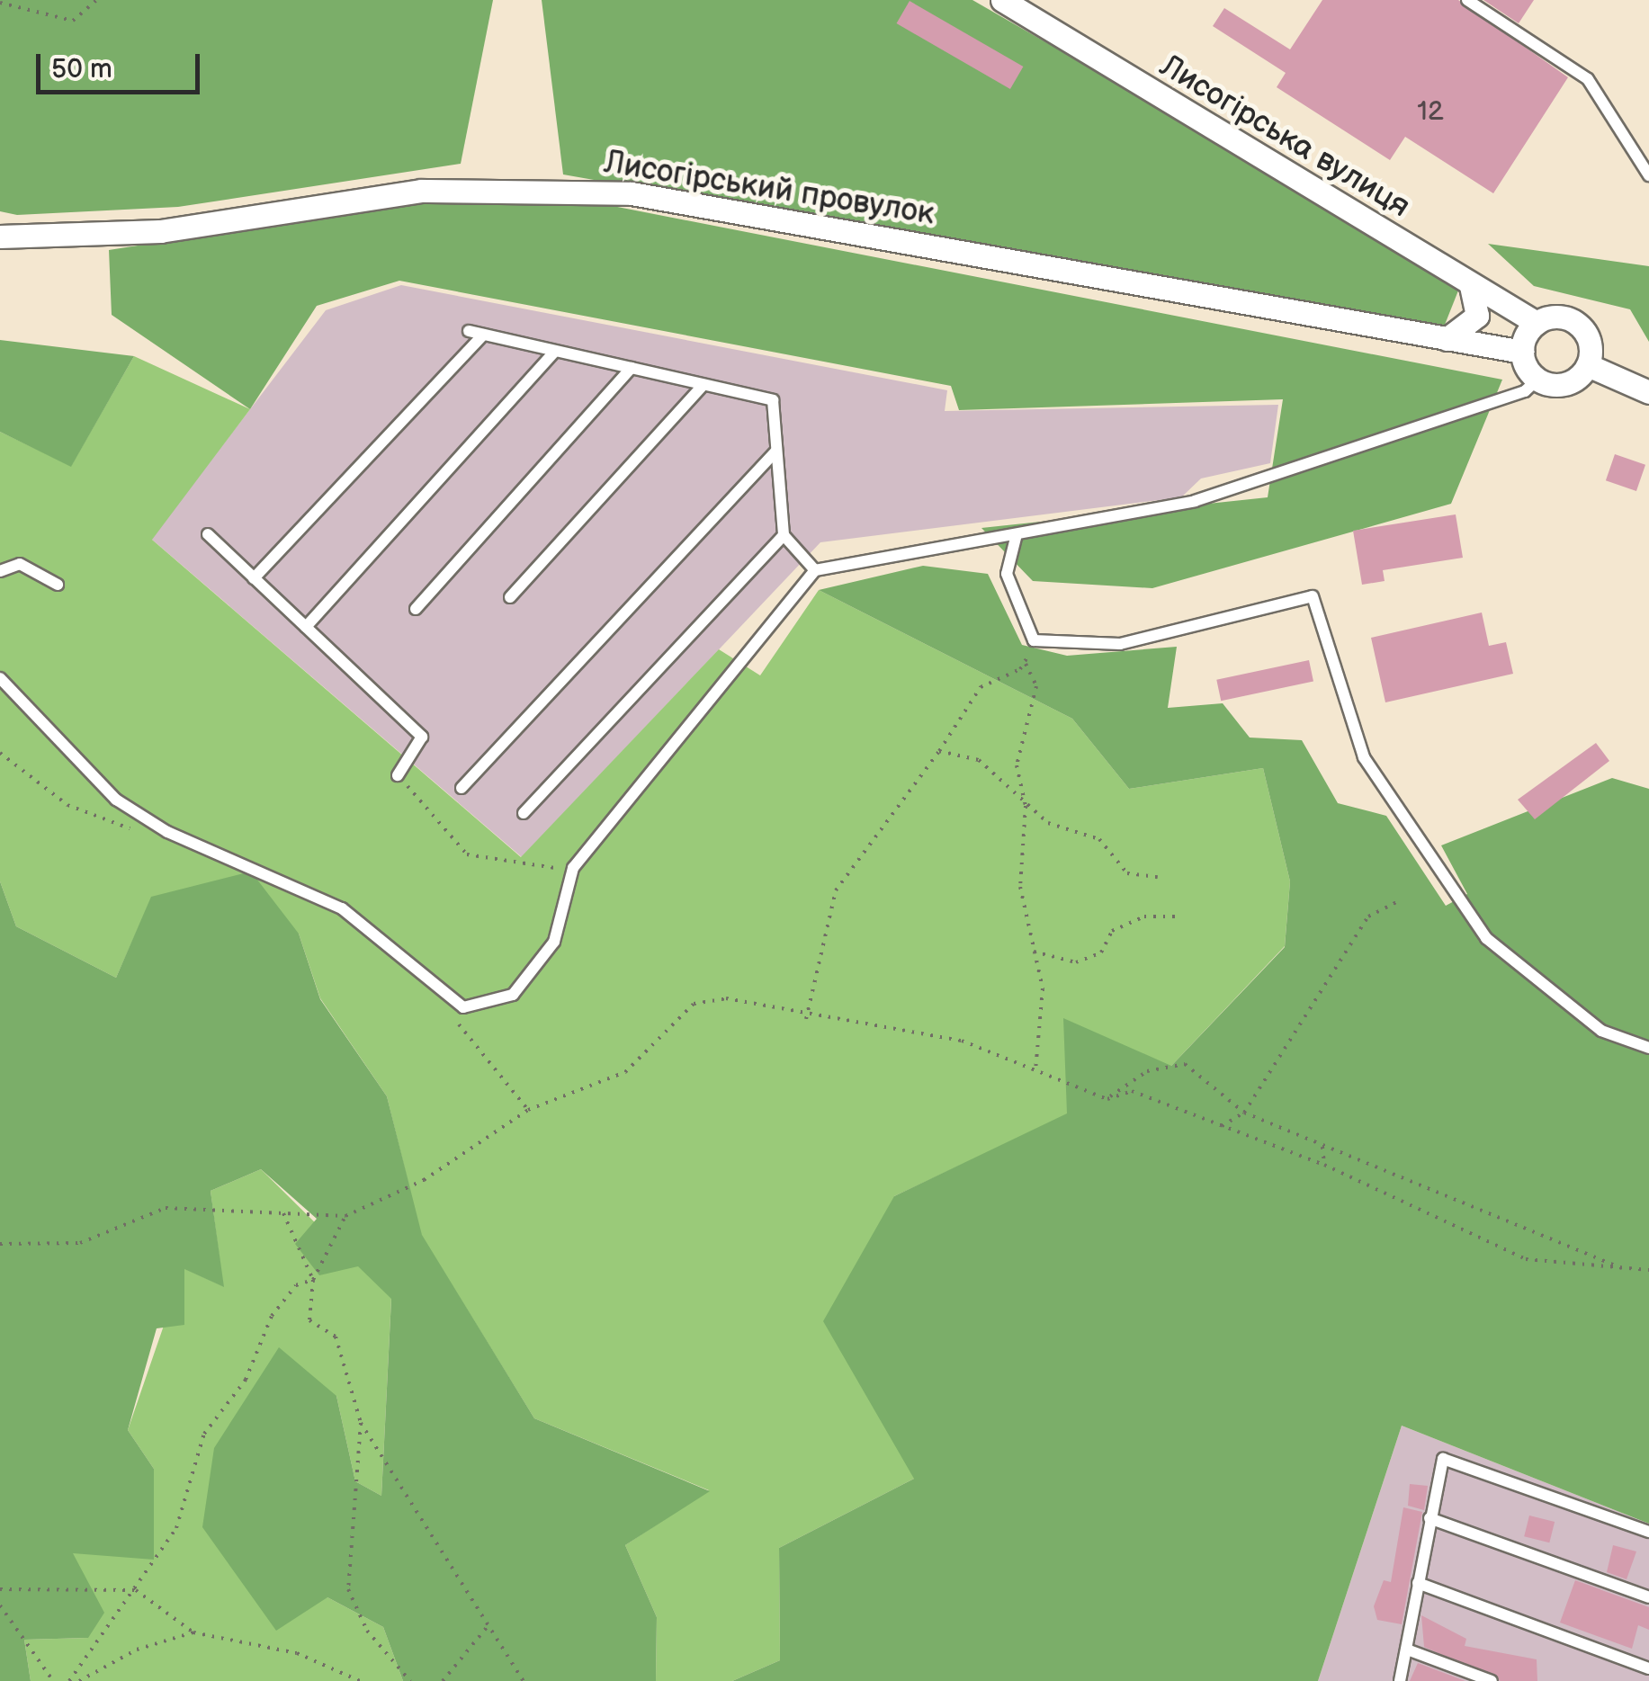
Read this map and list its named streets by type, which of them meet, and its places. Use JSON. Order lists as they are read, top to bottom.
{
  "streets": {
    "street": ["Лисогірська вулиця", "Лисогірський провулок"]
  },
  "crossings": [
    ["Лисогірська вулиця", "Лисогірський провулок"]
  ],
  "house_numbers": ["12"],
  "scale_bar": "50 m"
}
